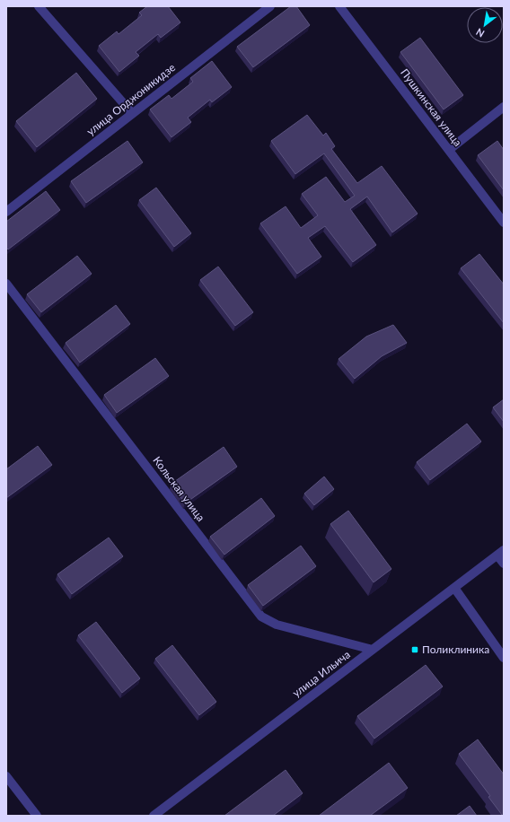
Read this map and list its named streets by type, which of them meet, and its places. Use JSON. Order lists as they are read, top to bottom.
{
  "streets": {
    "street": [
      "улица Орджоникидзе",
      "Пушкинская улица",
      "Кольская улица",
      "улица Ильича"
    ]
  },
  "crossings": [
    ["Кольская улица", "улица Ильича"]
  ],
  "places": {
    "transit": ["Поликлиника"]
  },
  "north": "bottom left"
}
